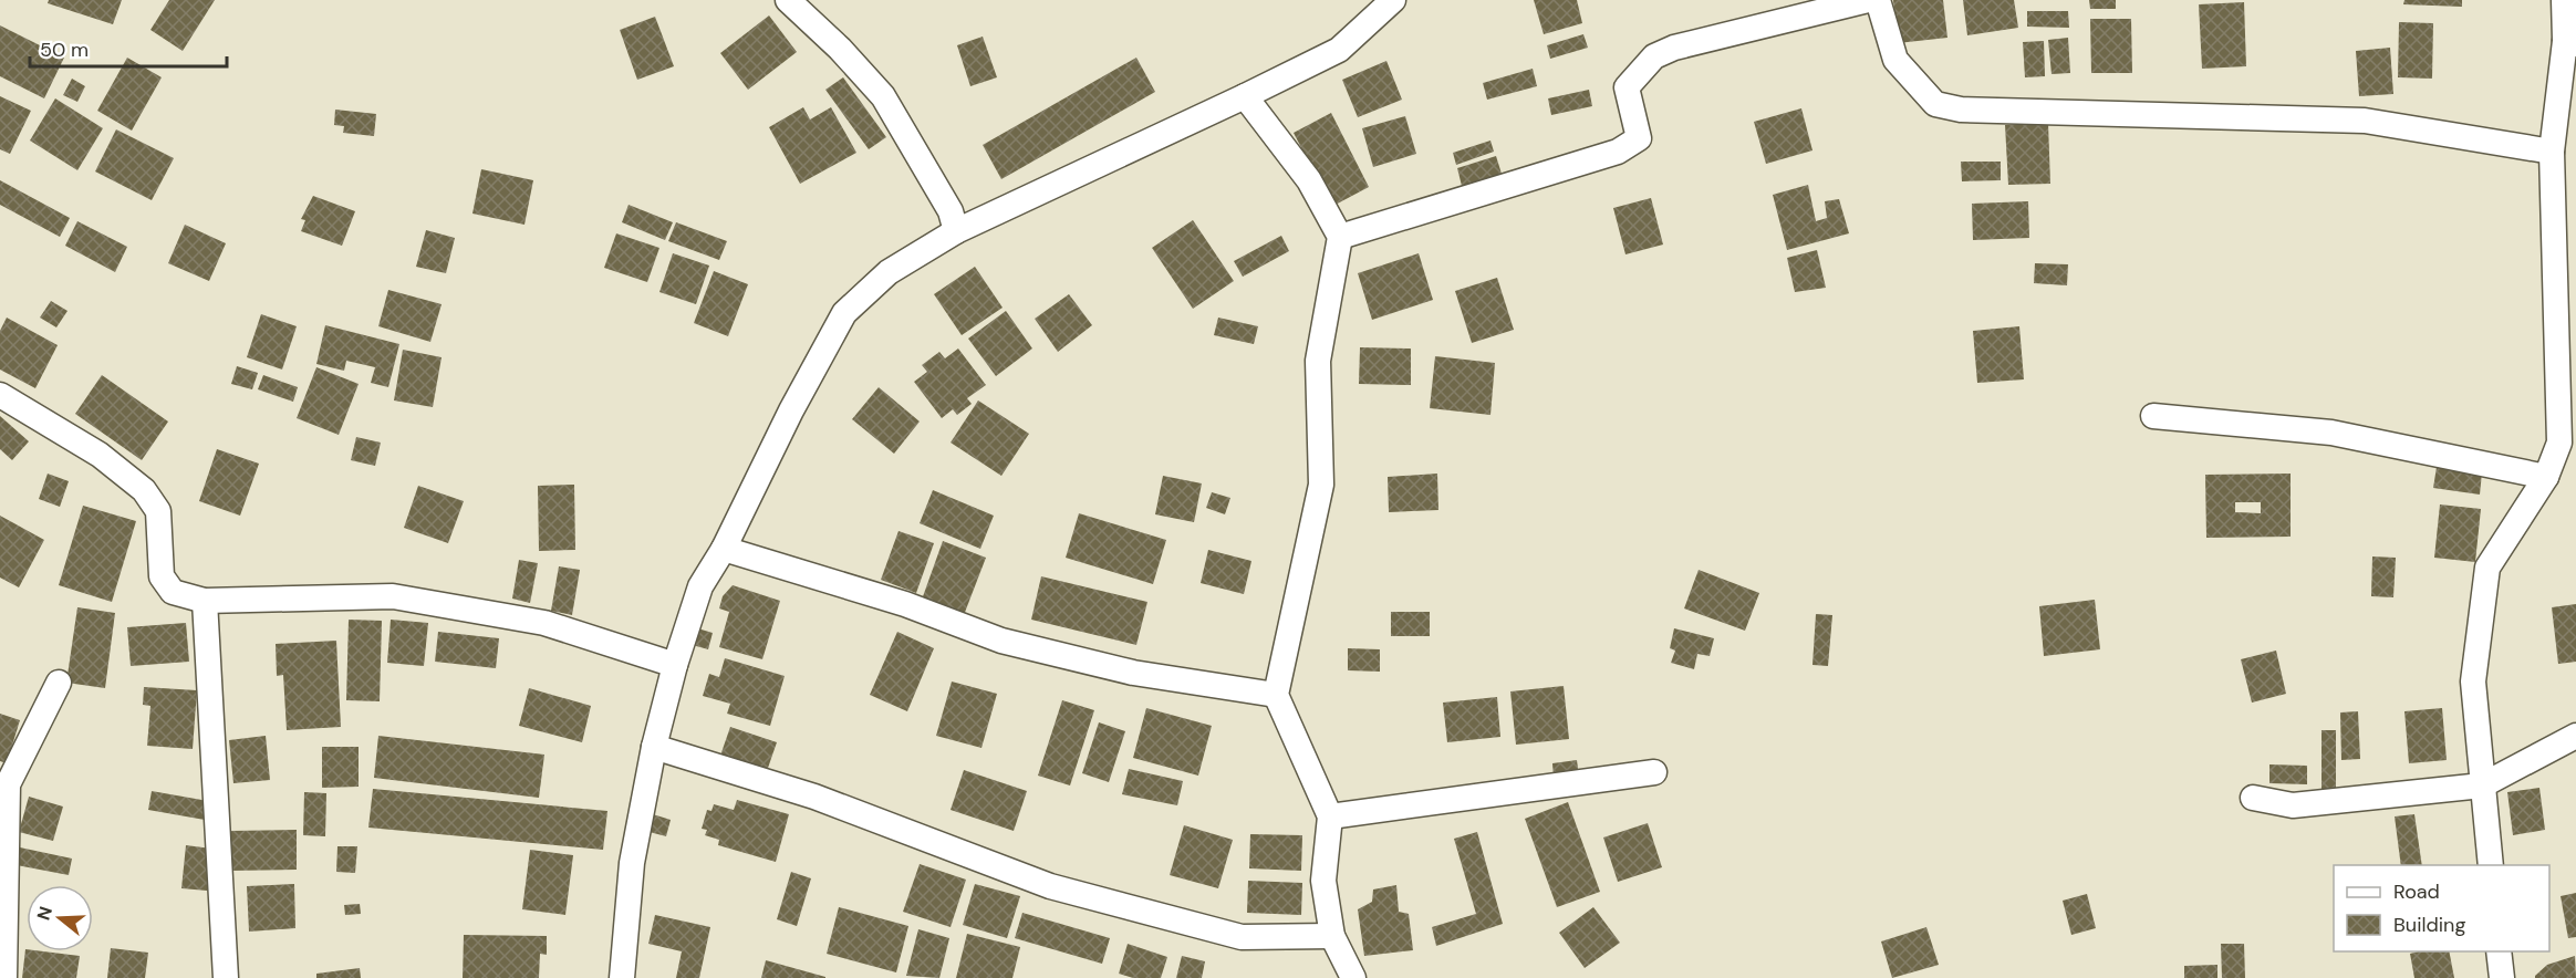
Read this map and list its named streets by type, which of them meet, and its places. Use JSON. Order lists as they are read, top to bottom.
{
  "legend": ["Road", "Building"],
  "scale_bar": "50 m",
  "north": "left"
}
